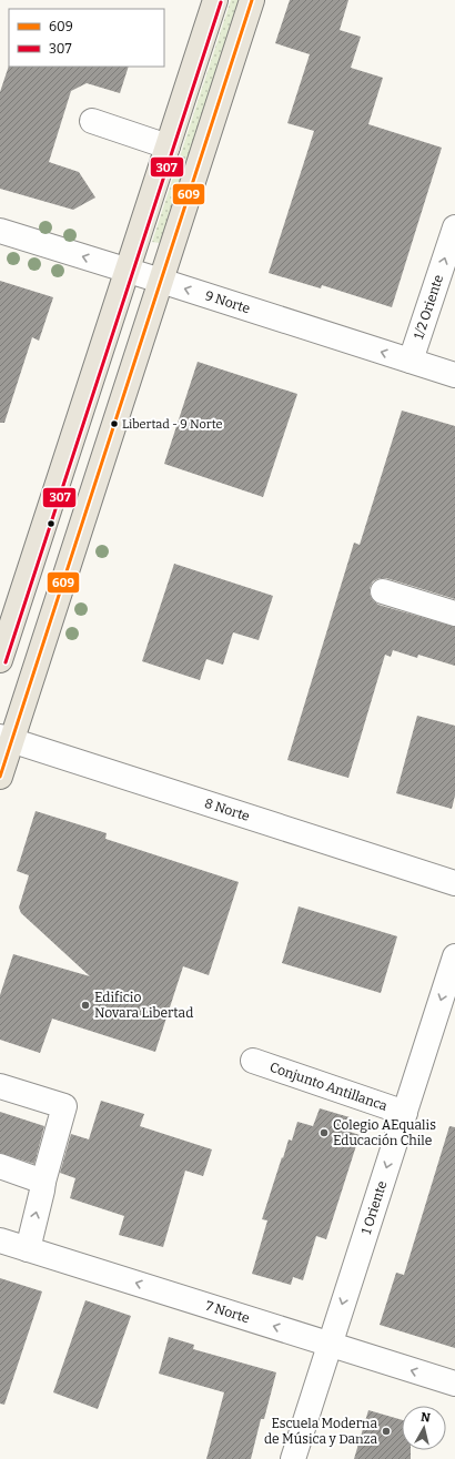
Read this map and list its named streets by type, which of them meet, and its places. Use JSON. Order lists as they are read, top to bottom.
{
  "streets": {
    "street": [
      "9 Norte",
      "1/2 Oriente",
      "8 Norte",
      "Conjunto Antillanca",
      "1 Oriente",
      "7 Norte"
    ]
  },
  "crossings": [
    ["9 Norte", "1/2 Oriente"],
    ["Conjunto Antillanca", "1 Oriente"],
    ["1 Oriente", "7 Norte"]
  ],
  "one_way": [
    "9 Norte",
    "1/2 Oriente",
    "1 Oriente",
    "7 Norte"
  ],
  "places": [
    "Libertad - 9 Norte",
    "Edificio Novara Libertad",
    "Colegio AEqualis Educación Chile",
    "Escuela Moderna de Música y Danza"
  ],
  "lines": ["transit line 609", "transit line 307"],
  "legend": ["609", "307"],
  "north": "top"
}
